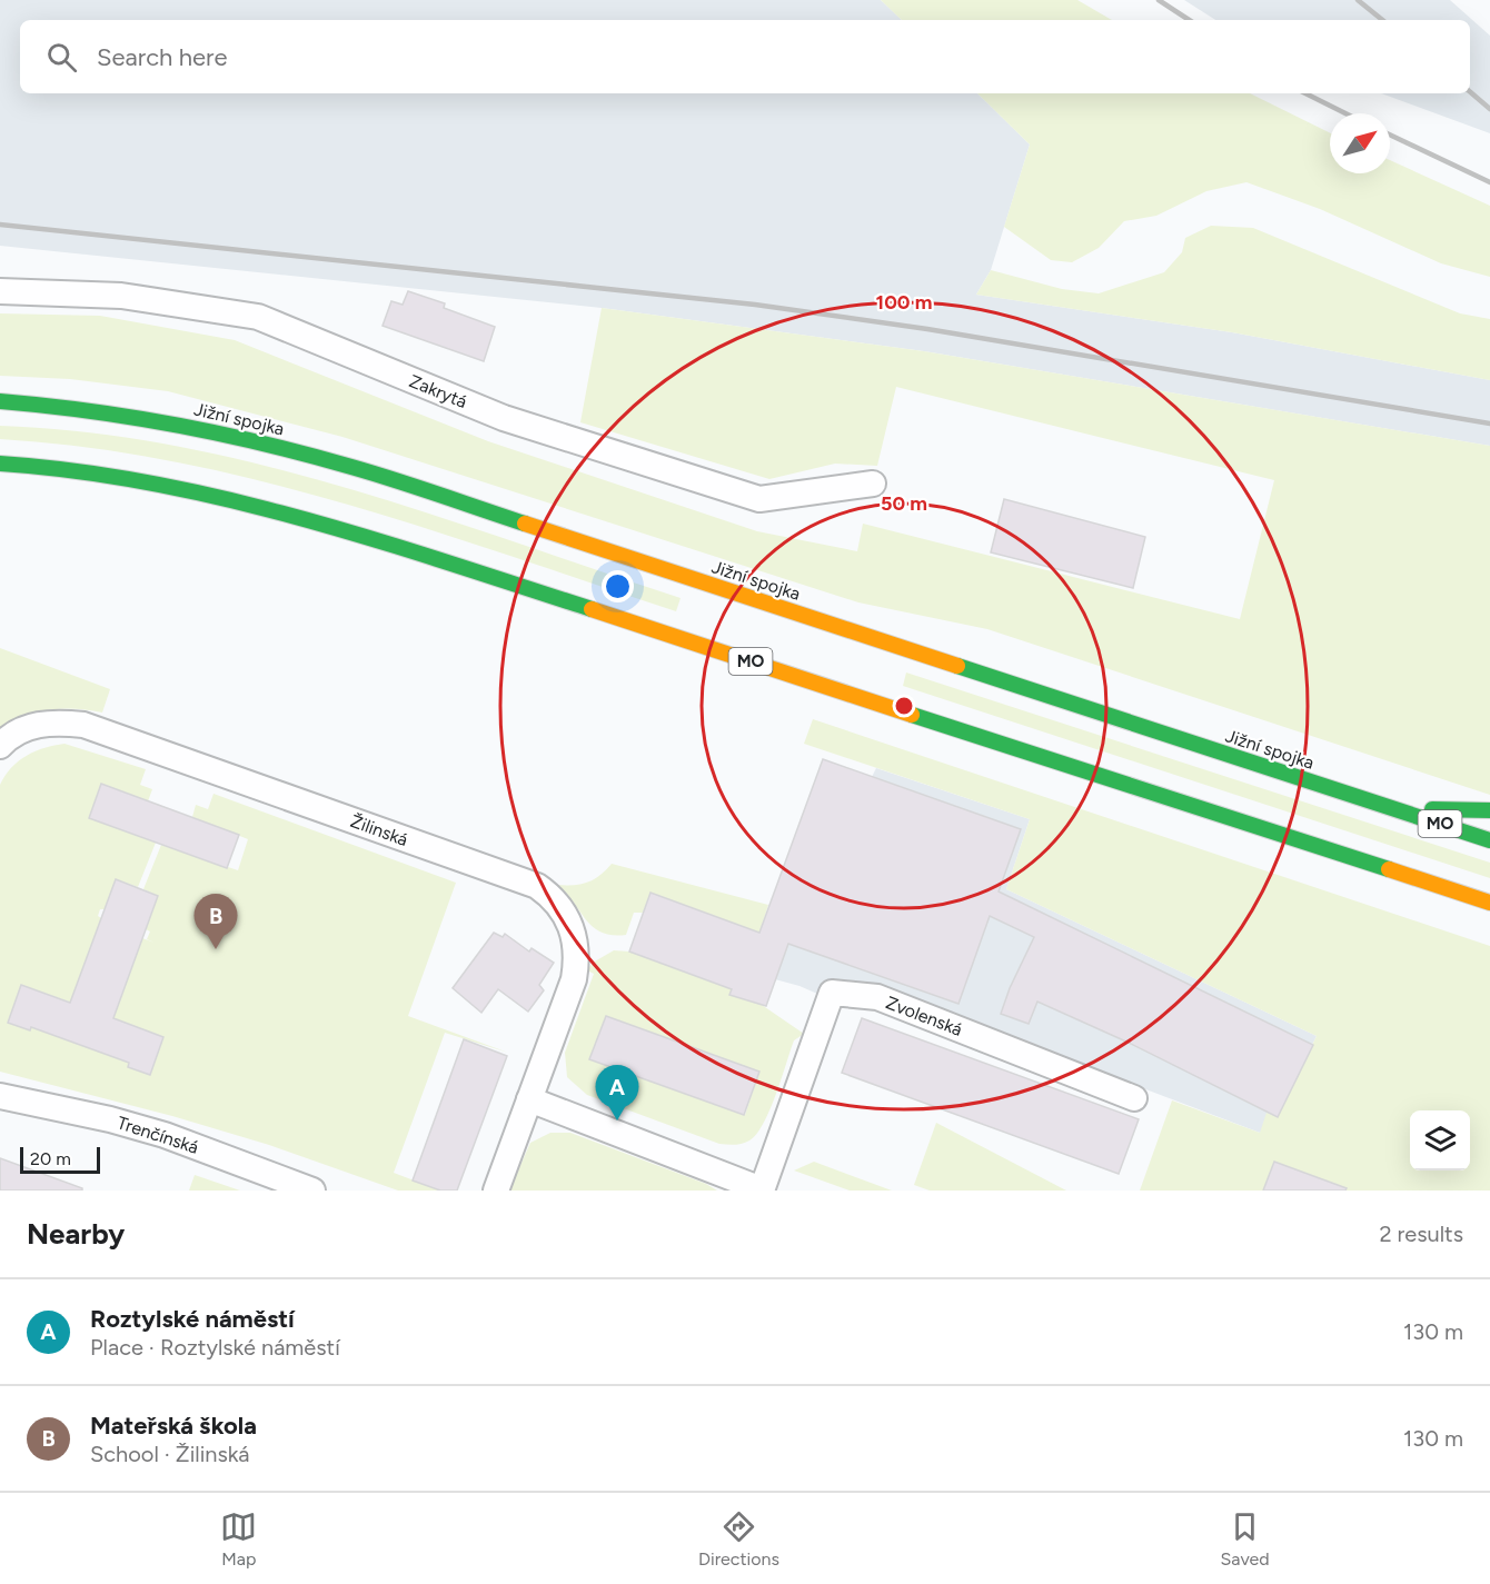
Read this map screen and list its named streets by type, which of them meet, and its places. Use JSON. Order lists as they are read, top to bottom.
{
  "streets": {
    "highway": ["Jižní spojka", "MO"],
    "street": [
      "Zakrytá",
      "Žilinská",
      "Zvolenská",
      "Trenčínská"
    ]
  },
  "scale_bar": "20 m",
  "north": "top right",
  "page": {
    "search": "Search here",
    "pins": ["B", "A"],
    "scale": "20 m",
    "heading": ["Nearby", "2 results"],
    "list": [
      {
        "mark": "A",
        "name": "Roztylské náměstí",
        "note": "Place · Roztylské náměstí",
        "value": "130 m"
      },
      {
        "mark": "B",
        "name": "Mateřská škola",
        "note": "School · Žilinská",
        "value": "130 m"
      }
    ],
    "nav": ["Map", "Directions", "Saved"]
  },
  "rings": ["100 m", "50 m"]
}
